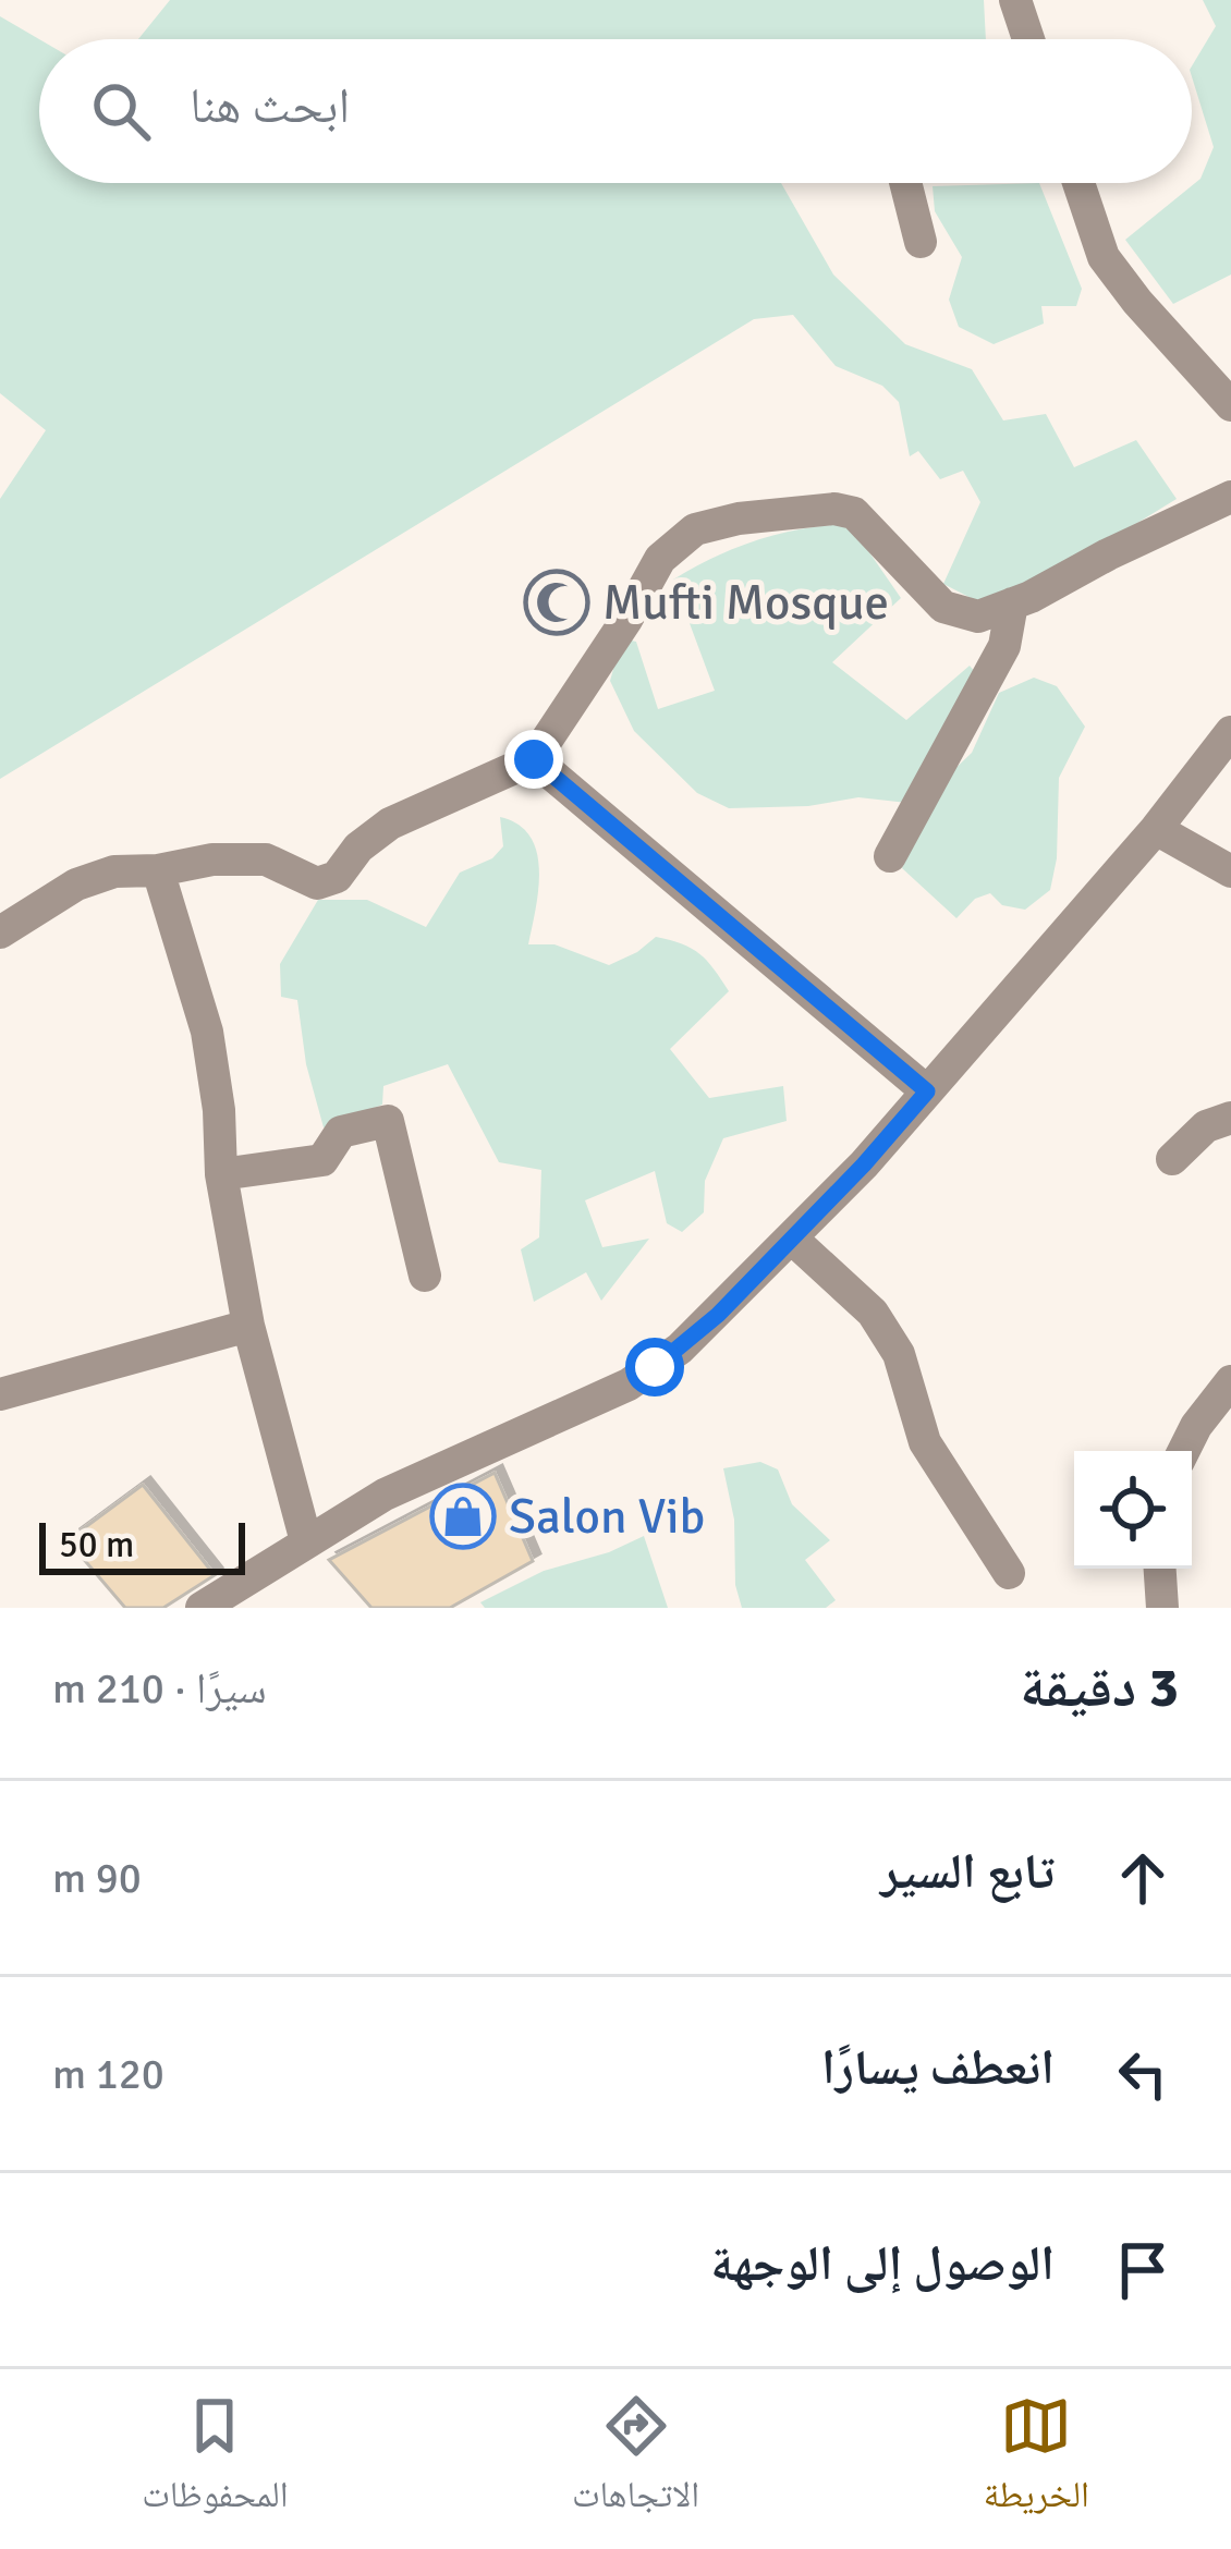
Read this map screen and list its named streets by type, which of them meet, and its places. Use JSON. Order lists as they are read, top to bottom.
{
  "places": {
    "mosque": ["Mufti Mosque"],
    "shop": ["Salon Vib"]
  },
  "scale_bar": "50 m",
  "page": {
    "search": "ابحث هنا",
    "scale": "50 m",
    "heading": ["3 دقيقة", "سيرًا · 210 m"],
    "list": [
      ["تابع السير", "90 m"],
      ["انعطف يسارًا", "120 m"],
      "الوصول إلى الوجهة"
    ],
    "nav": ["الخريطة", "الاتجاهات", "المحفوظات"]
  }
}
